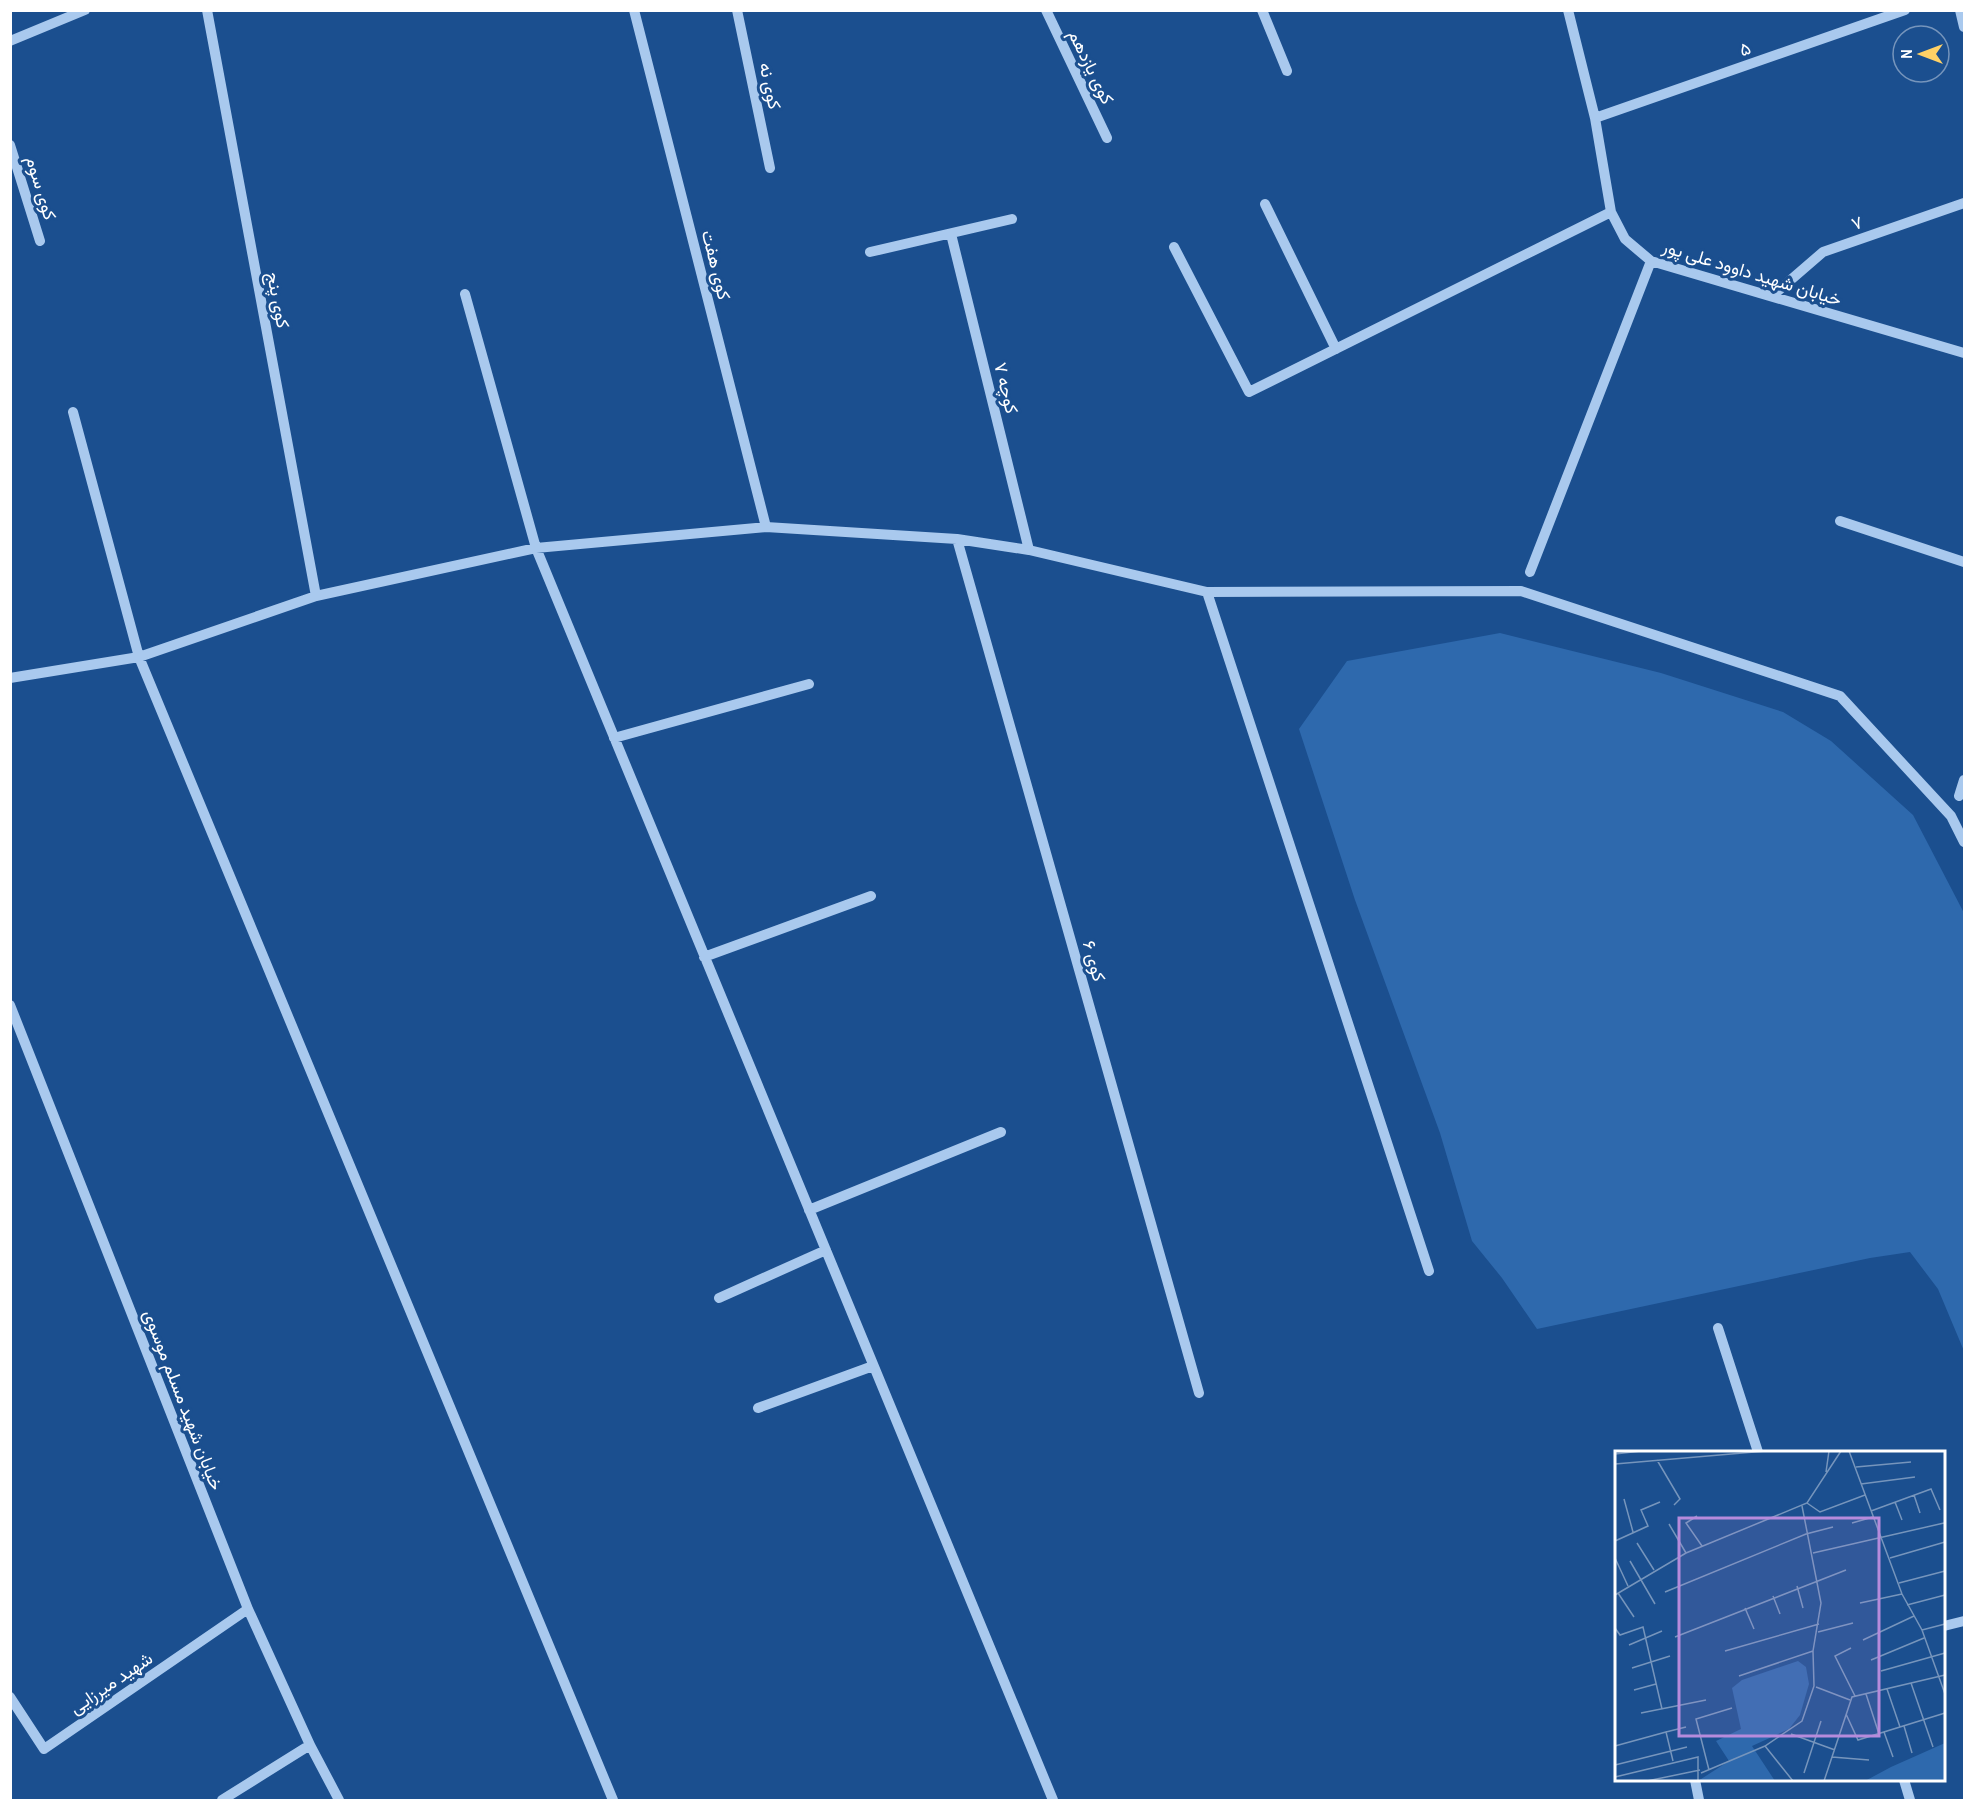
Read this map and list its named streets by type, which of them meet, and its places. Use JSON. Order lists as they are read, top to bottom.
{
  "streets": {
    "street": [
      "۵",
      "کوی یازدهم",
      "کوی نه",
      "کوی سوم",
      "۷",
      "کوی هفت",
      "خیابان شهید داوود علی پور",
      "کوی پنج",
      "کوچه ۷",
      "کوی ۶",
      "خیابان شهید مسلم موسوی",
      "شهید میرزایی"
    ]
  },
  "crossings": [
    ["۵", "خیابان شهید داوود علی پور"],
    ["۷", "خیابان شهید داوود علی پور"],
    ["خیابان شهید مسلم موسوی", "شهید میرزایی"]
  ],
  "north": "left"
}
